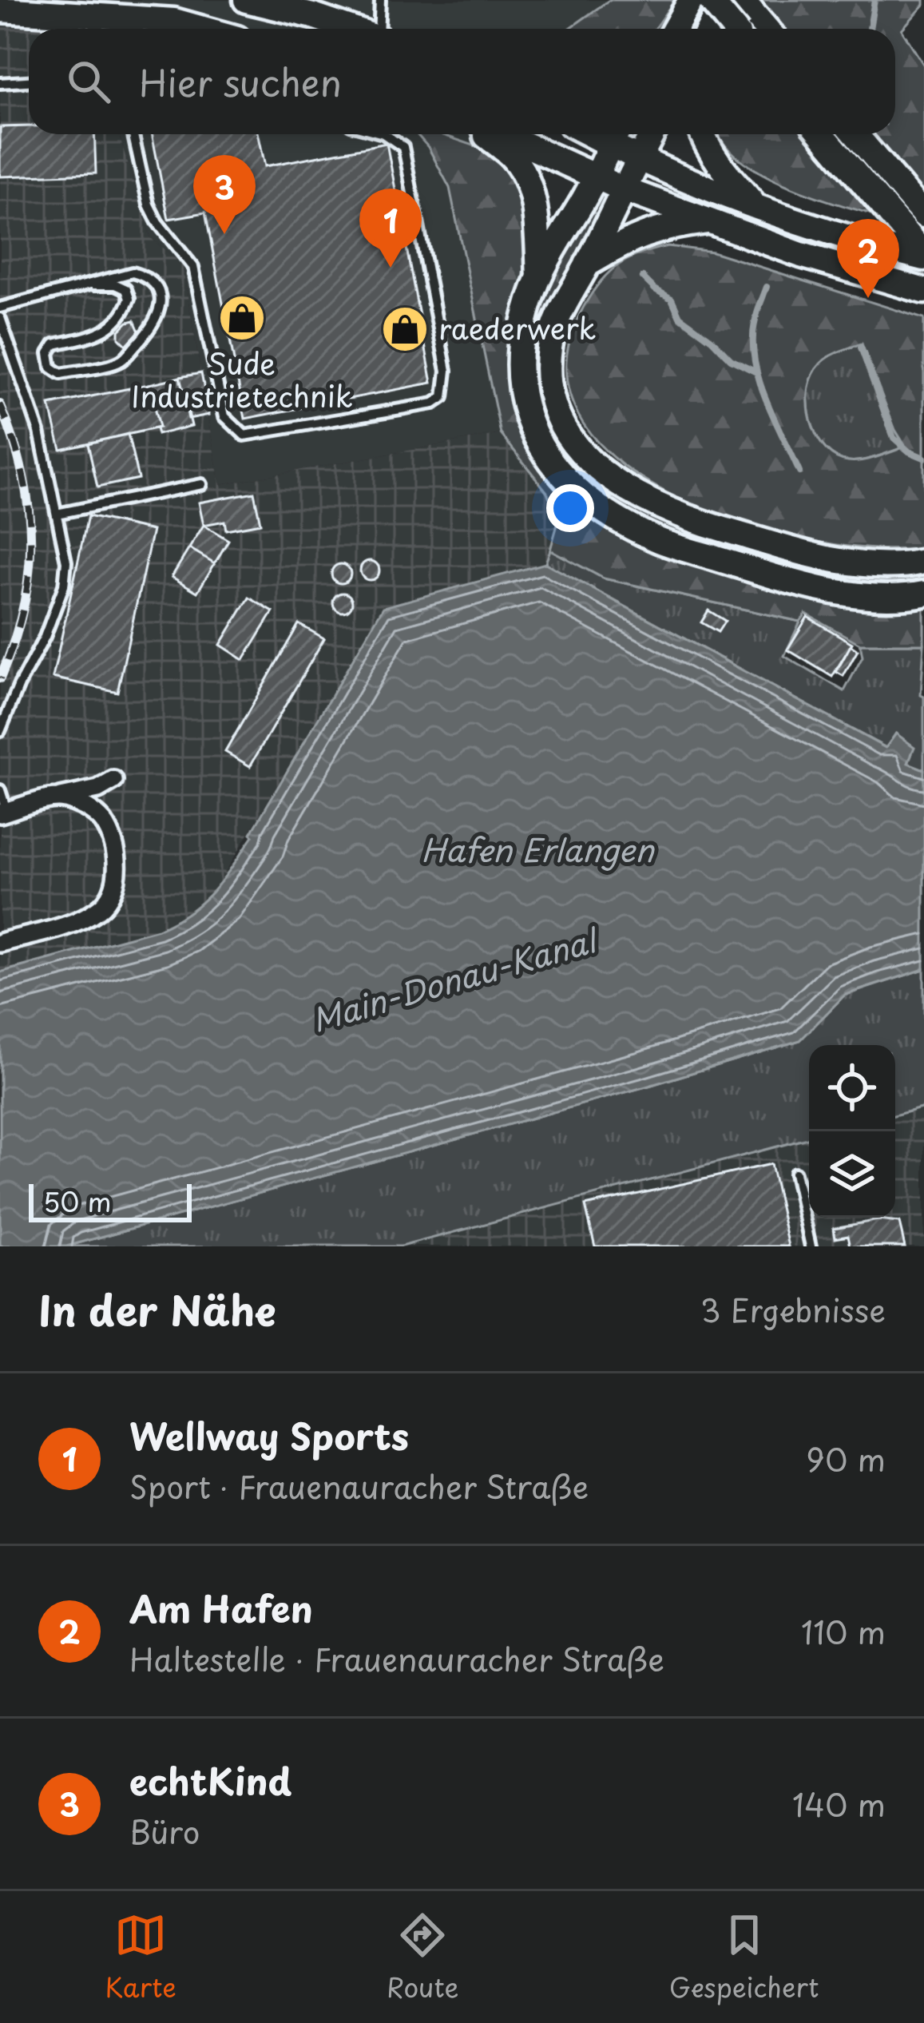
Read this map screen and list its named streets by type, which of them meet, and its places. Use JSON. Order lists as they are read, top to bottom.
{
  "water": ["Hafen Erlangen", "Main-Donau-Kanal"],
  "places": {
    "shop": ["Sude Industrietechnik", "raederwerk"]
  },
  "scale_bar": "50 m",
  "page": {
    "search": "Hier suchen",
    "pins": ["3", "1", "2"],
    "scale": "50 m",
    "heading": ["In der Nähe", "3 Ergebnisse"],
    "list": [
      {
        "mark": "1",
        "name": "Wellway Sports",
        "note": "Sport · Frauenauracher Straße",
        "value": "90 m"
      },
      {
        "mark": "2",
        "name": "Am Hafen",
        "note": "Haltestelle · Frauenauracher Straße",
        "value": "110 m"
      },
      {
        "mark": "3",
        "name": "echtKind",
        "note": "Büro",
        "value": "140 m"
      }
    ],
    "nav": ["Karte", "Route", "Gespeichert"]
  }
}
